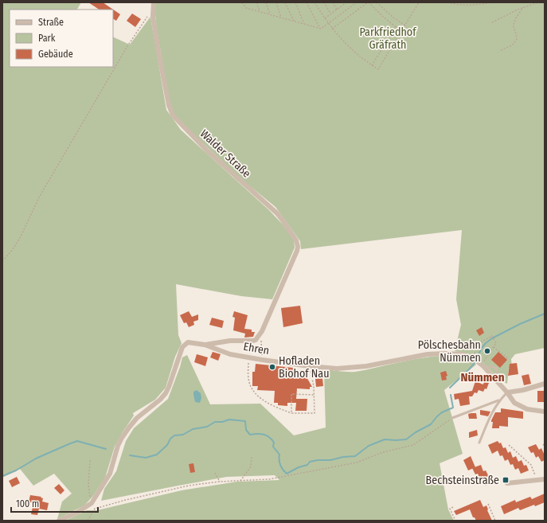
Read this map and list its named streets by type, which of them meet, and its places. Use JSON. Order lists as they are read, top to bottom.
{
  "streets": {
    "street": ["Walder Straße", "Ehren"]
  },
  "crossings": [
    ["Walder Straße", "Ehren"]
  ],
  "districts": ["Nümmen"],
  "parks": ["Parkfriedhof Gräfrath"],
  "places": {
    "other": ["Pölschesbahn Nümmen", "Hofladen Biohof Nau"],
    "transit": ["Bechsteinstraße"]
  },
  "legend": ["Straße", "Park", "Gebäude"],
  "scale_bar": "100 m"
}
